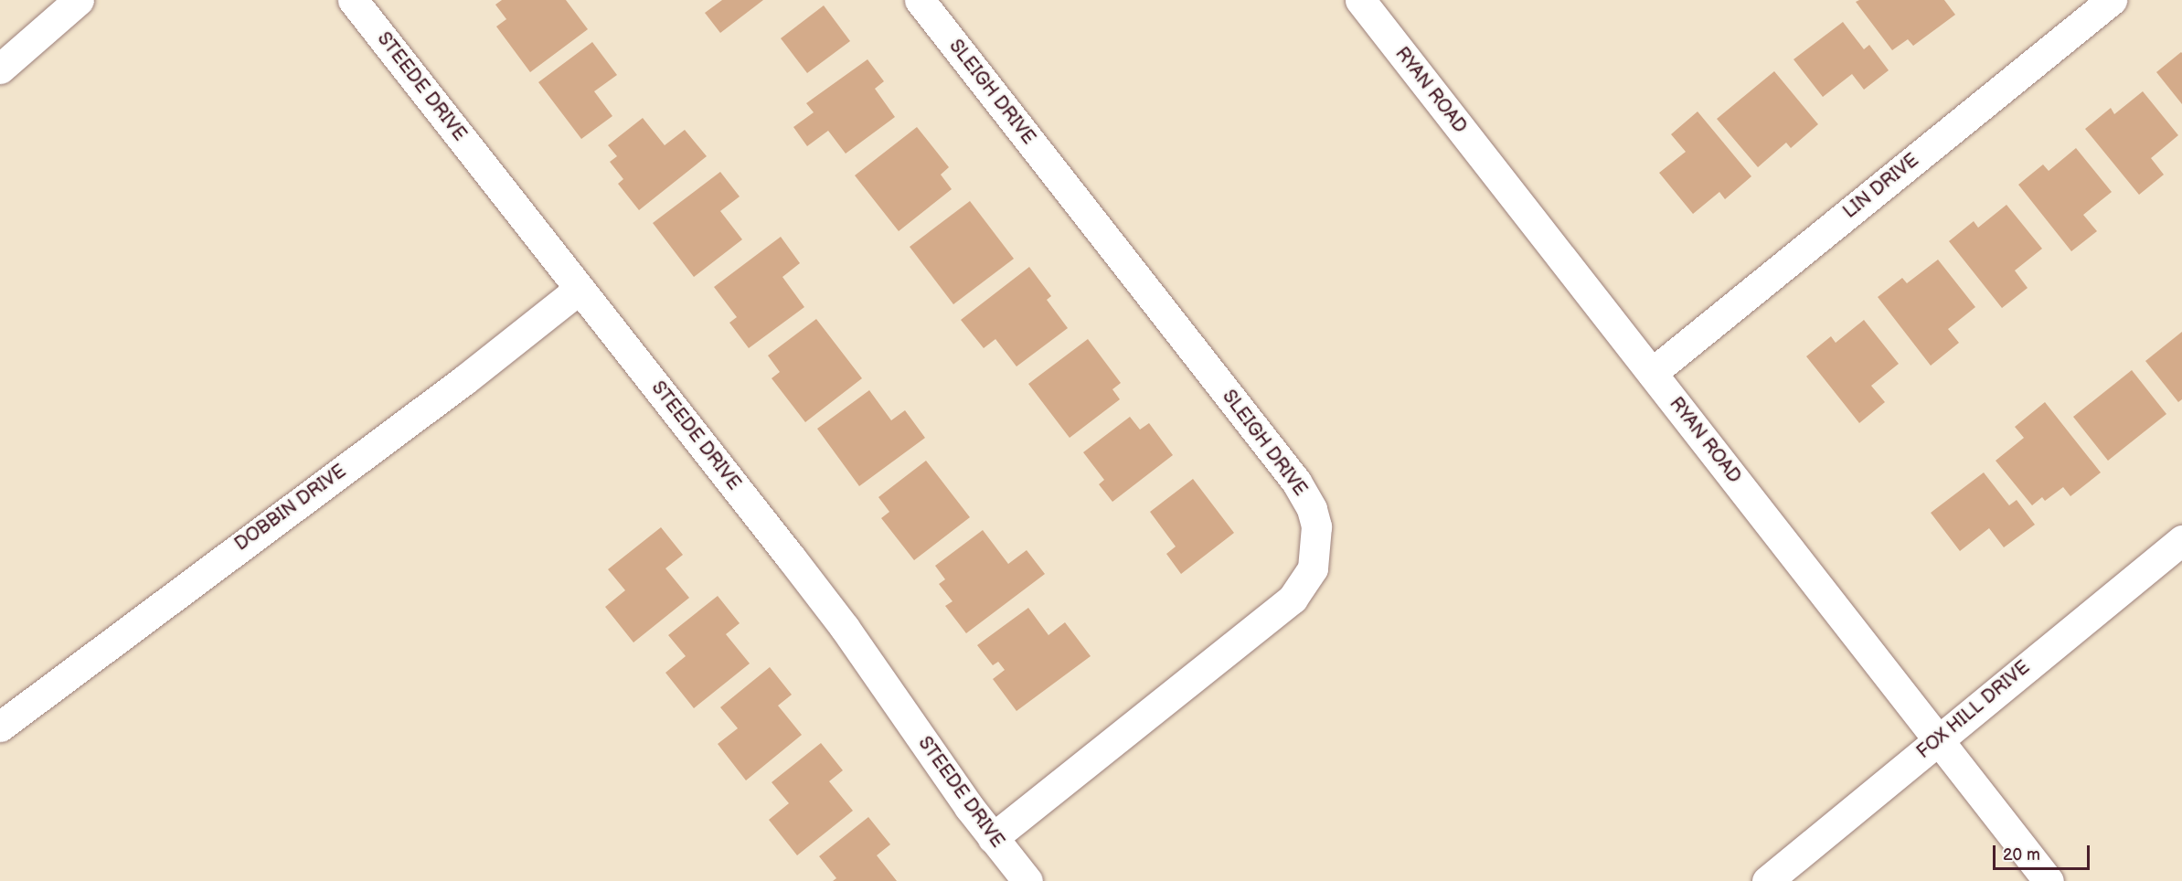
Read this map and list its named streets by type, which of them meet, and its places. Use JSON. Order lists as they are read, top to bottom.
{
  "streets": {
    "street": [
      "STEEDE DRIVE",
      "RYAN ROAD",
      "SLEIGH DRIVE",
      "LIN DRIVE",
      "DOBBIN DRIVE",
      "FOX HILL DRIVE"
    ]
  },
  "crossings": [
    ["STEEDE DRIVE", "SLEIGH DRIVE"],
    ["STEEDE DRIVE", "DOBBIN DRIVE"],
    ["RYAN ROAD", "LIN DRIVE"],
    ["RYAN ROAD", "FOX HILL DRIVE"]
  ],
  "scale_bar": "20 m"
}
